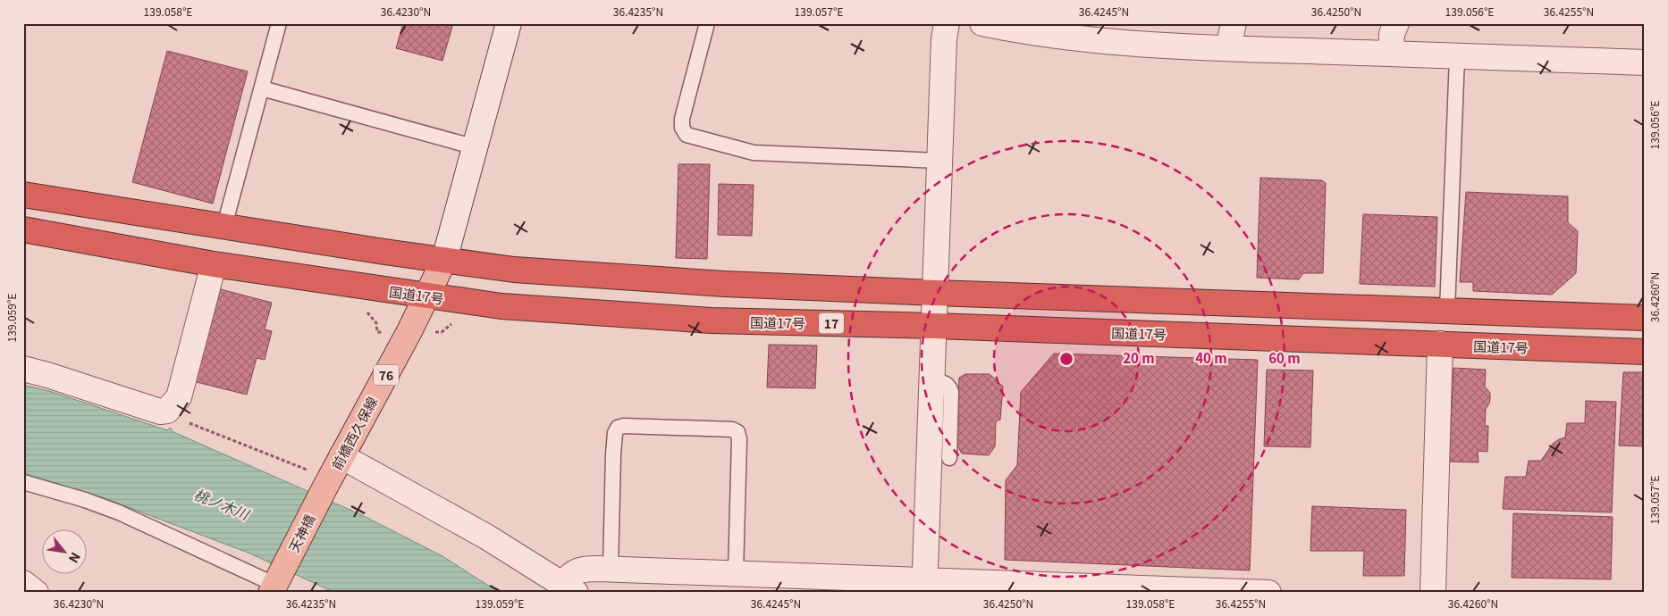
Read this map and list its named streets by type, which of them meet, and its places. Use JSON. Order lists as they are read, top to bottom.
{
  "streets": {
    "highway": ["国道17号", "17"],
    "main road": ["76", "前橋西久保線", "天神橋"]
  },
  "crossings": [
    ["国道17号", "前橋西久保線"],
    ["前橋西久保線", "天神橋"]
  ],
  "water": ["桃ノ木川"],
  "north": "bottom right",
  "coordinates": [
    "139.058°E",
    "36.4230°N",
    "36.4235°N",
    "139.057°E",
    "36.4245°N",
    "36.4250°N",
    "139.056°E",
    "36.4255°N",
    "36.4260°N",
    "139.059°E"
  ],
  "rings": ["20 m", "40 m", "60 m"]
}
